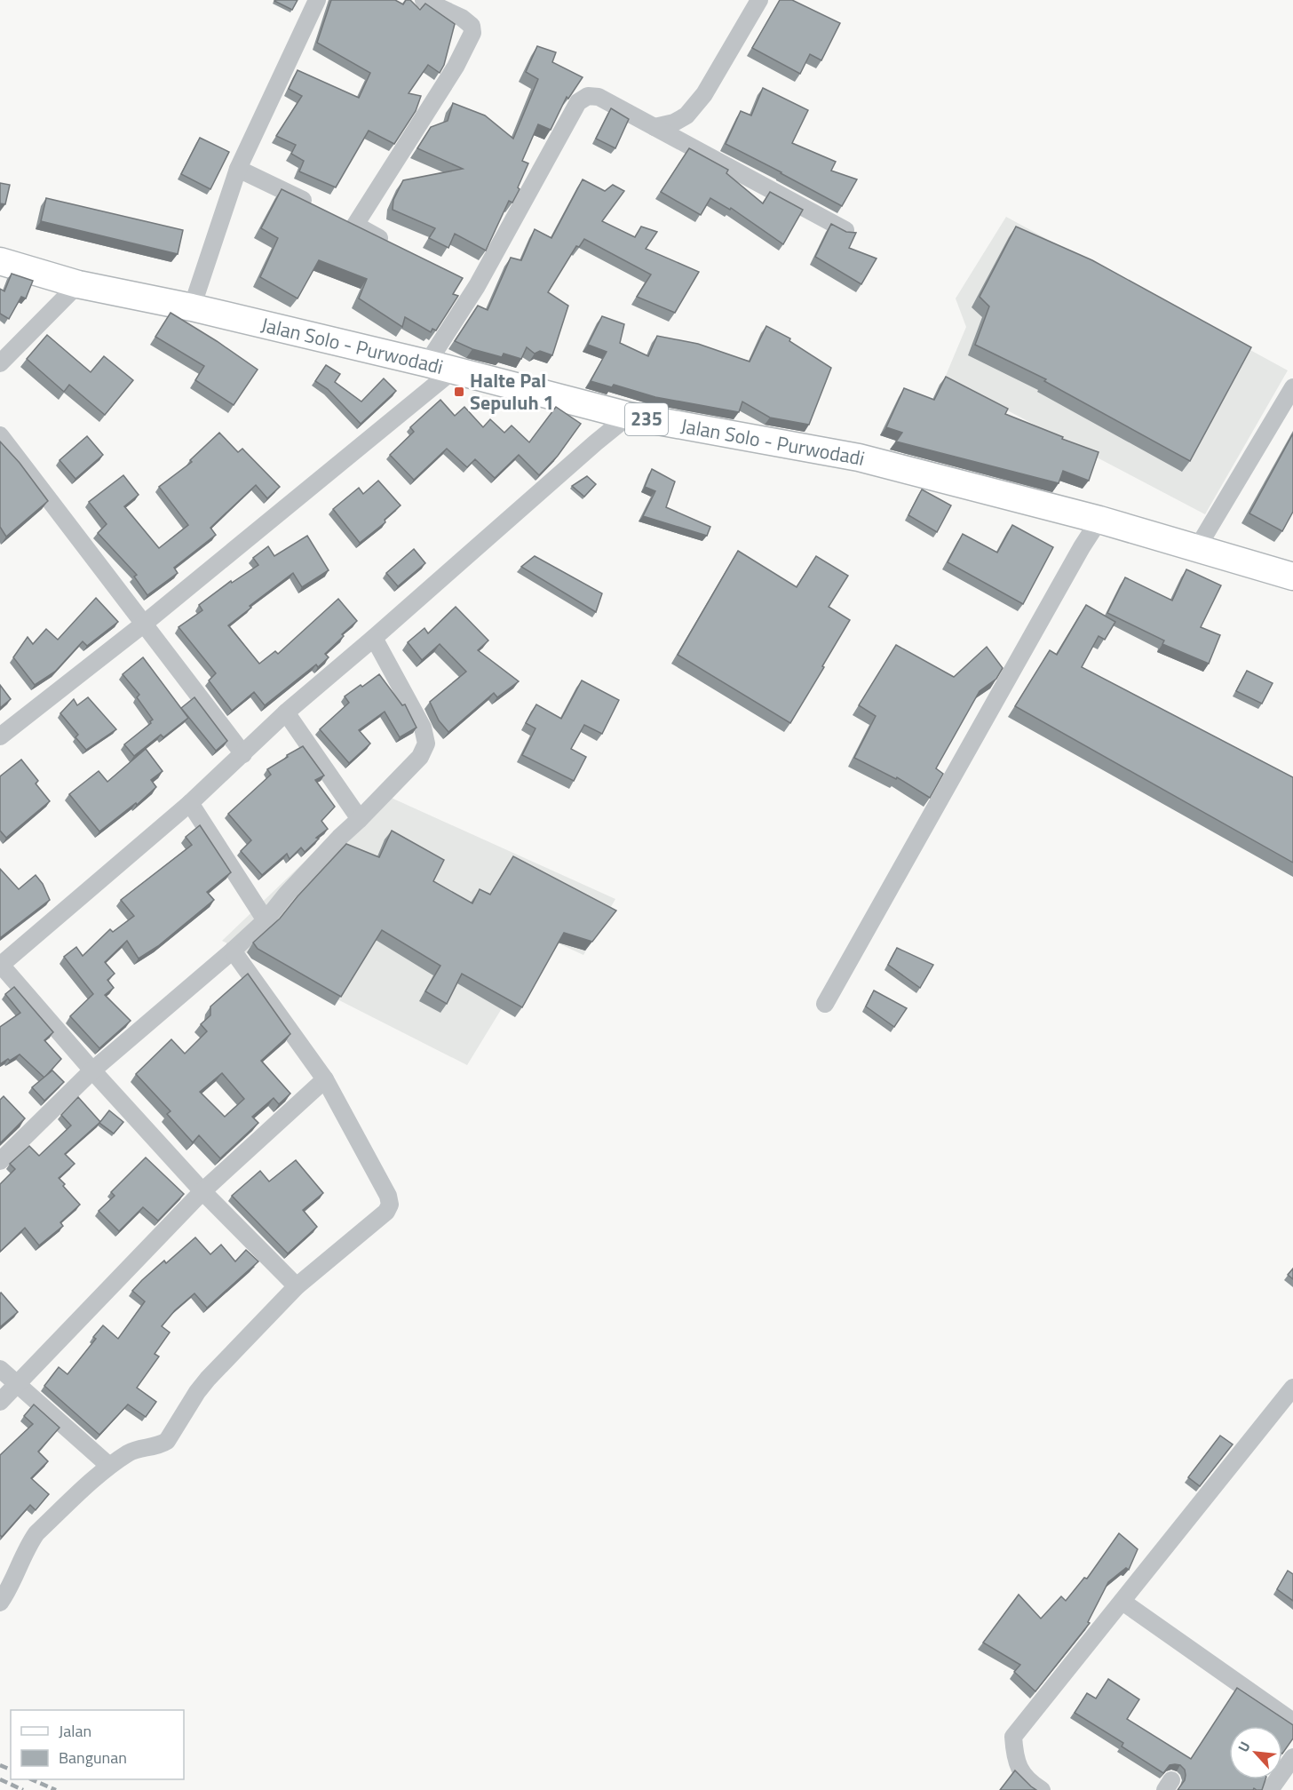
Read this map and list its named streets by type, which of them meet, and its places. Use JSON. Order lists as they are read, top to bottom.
{
  "streets": {
    "main road": ["Jalan Solo - Purwodadi", "235"]
  },
  "places": {
    "transit": ["Halte Pal Sepuluh 1"]
  },
  "legend": ["Jalan", "Bangunan"],
  "north": "top left"
}
